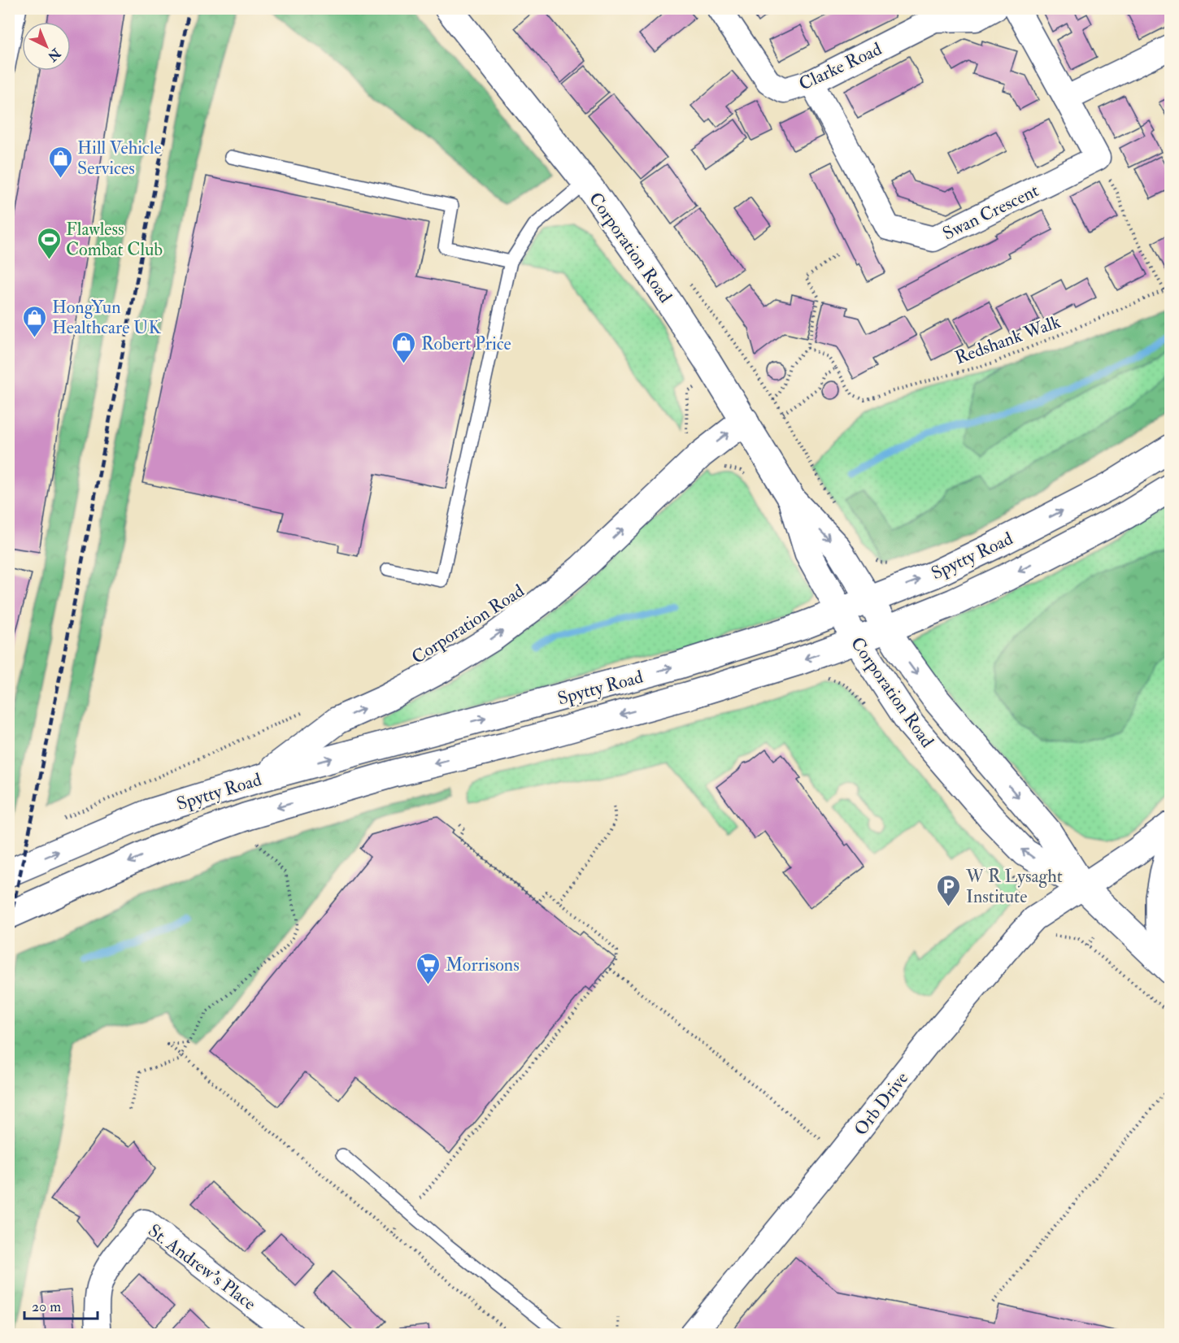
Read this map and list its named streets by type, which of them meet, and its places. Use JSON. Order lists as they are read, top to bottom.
{
  "streets": {
    "main road": ["Corporation Road", "Spytty Road"],
    "street": [
      "Clarke Road",
      "Swan Crescent",
      "Orb Drive",
      "St. Andrew's Place"
    ],
    "path": ["Redshank Walk"]
  },
  "crossings": [
    ["Clarke Road", "Swan Crescent"],
    ["Corporation Road", "Spytty Road"],
    ["Corporation Road", "Orb Drive"]
  ],
  "places": {
    "shop": ["Hill Vehicle Services", "HongYun Healthcare UK", "Robert Price"],
    "sports": ["Flawless Combat Club"],
    "parking": ["W R Lysaght Institute"],
    "supermarket": ["Morrisons"]
  },
  "scale_bar": "20 m",
  "north": "bottom right"
}
